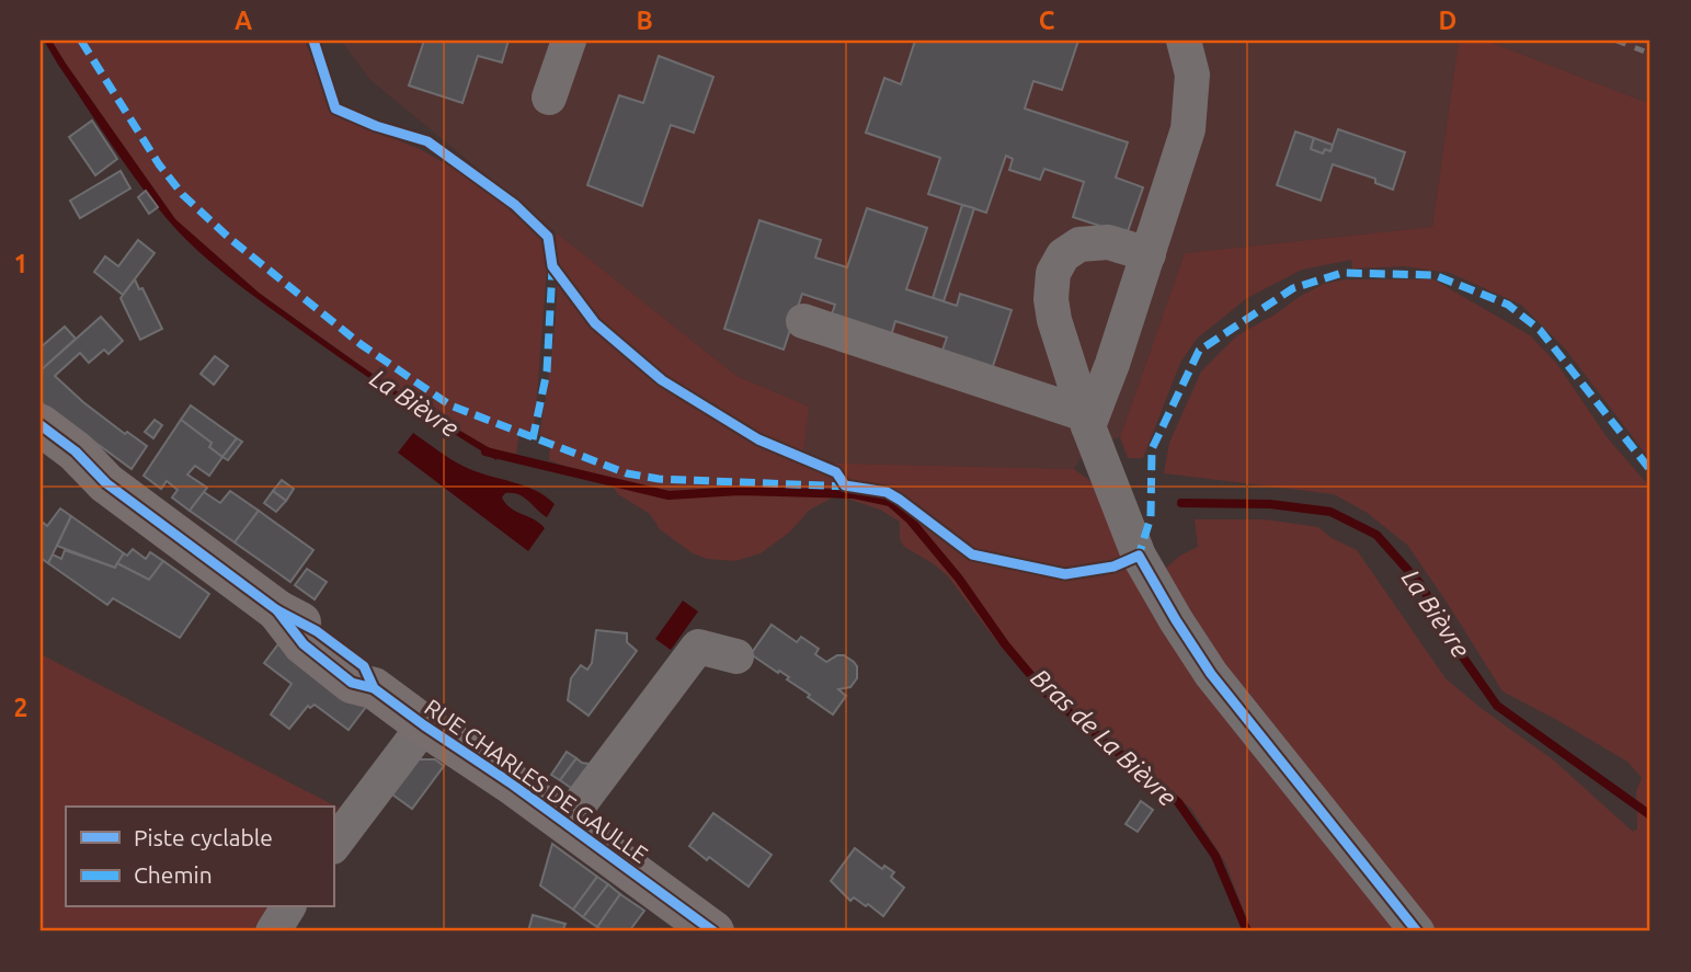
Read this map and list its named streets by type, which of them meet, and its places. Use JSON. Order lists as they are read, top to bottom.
{
  "streets": {
    "main road": ["RUE CHARLES DE GAULLE"]
  },
  "water": ["La Bièvre", "Bras de La Bièvre"],
  "legend": ["Piste cyclable", "Chemin"],
  "grid": {
    "columns": [
      "A",
      "B",
      "C",
      "D"
    ],
    "rows": ["1", "2"]
  }
}
